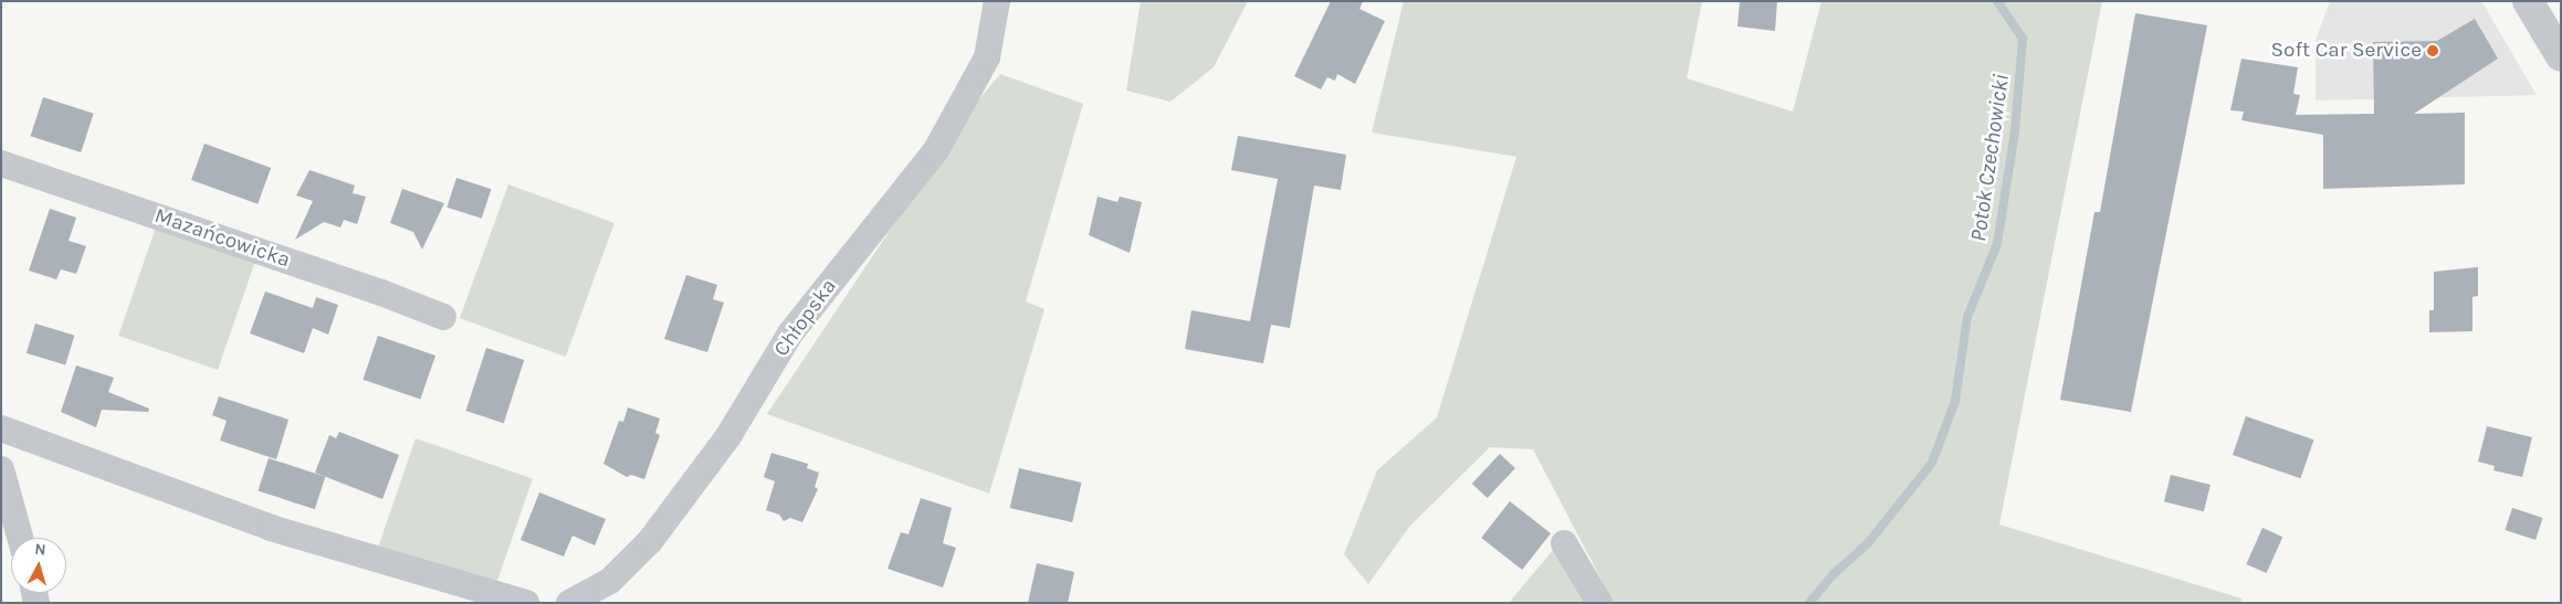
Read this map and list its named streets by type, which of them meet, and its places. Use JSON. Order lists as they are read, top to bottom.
{
  "streets": {
    "street": ["Mazańcowicka", "Chłopska"]
  },
  "water": ["Potok Czechowicki"],
  "places": ["Soft Car Service"],
  "north": "top"
}
